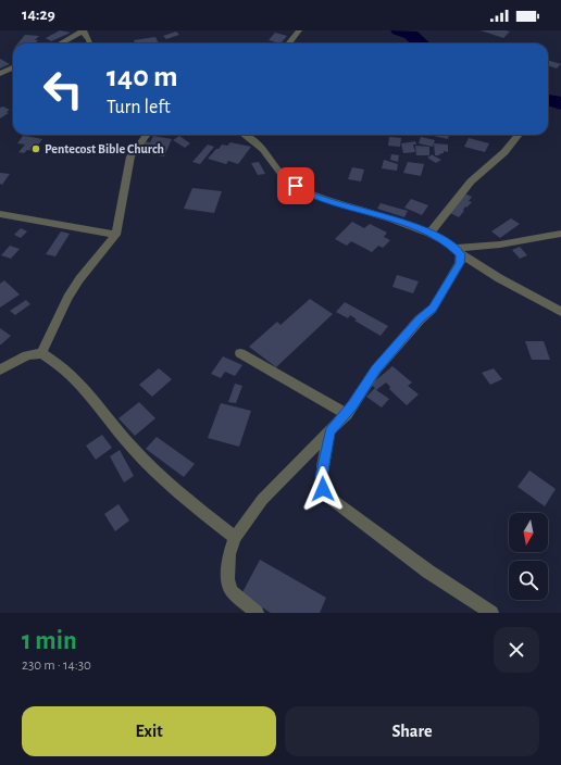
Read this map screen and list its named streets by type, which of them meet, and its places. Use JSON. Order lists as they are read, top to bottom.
{
  "places": ["Pentecost Bible Church"],
  "north": "bottom",
  "page": {
    "status": "14:29",
    "turn": ["140 m", "Turn left"],
    "heading": ["1 min", "230 m · 14:30"],
    "buttons": ["Exit", "Share"]
  }
}
